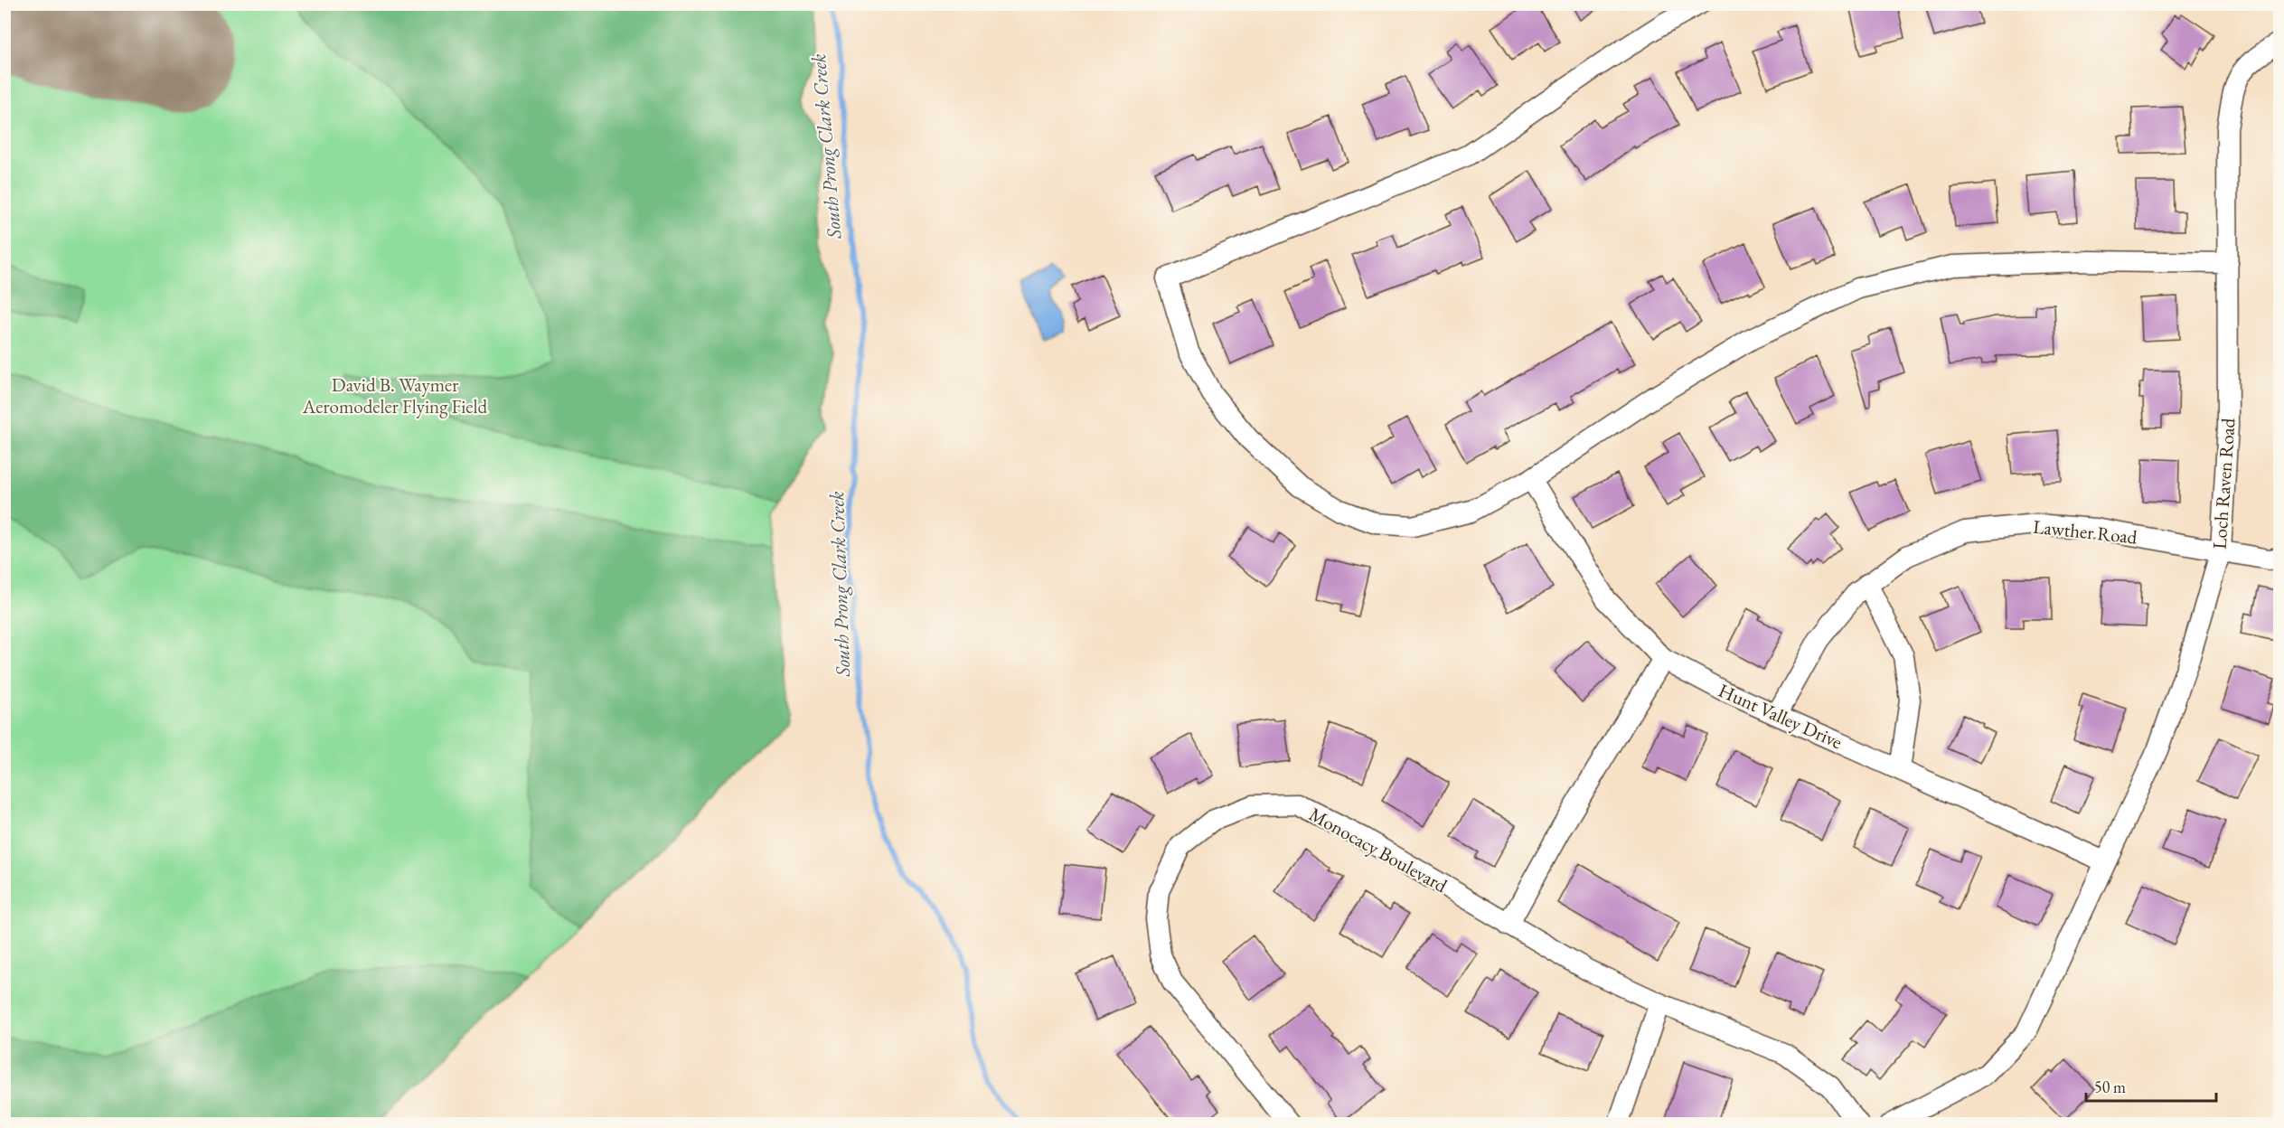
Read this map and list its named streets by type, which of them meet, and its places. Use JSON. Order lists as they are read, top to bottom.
{
  "streets": {
    "street": [
      "Loch Raven Road",
      "Lawther Road",
      "Hunt Valley Drive",
      "Monocacy Boulevard"
    ]
  },
  "crossings": [
    ["Loch Raven Road", "Lawther Road"],
    ["Loch Raven Road", "Hunt Valley Drive"],
    ["Lawther Road", "Hunt Valley Drive"]
  ],
  "water": ["South Prong Clark Creek"],
  "parks": ["David B. Waymer Aeromodeler Flying Field"],
  "scale_bar": "50 m"
}
